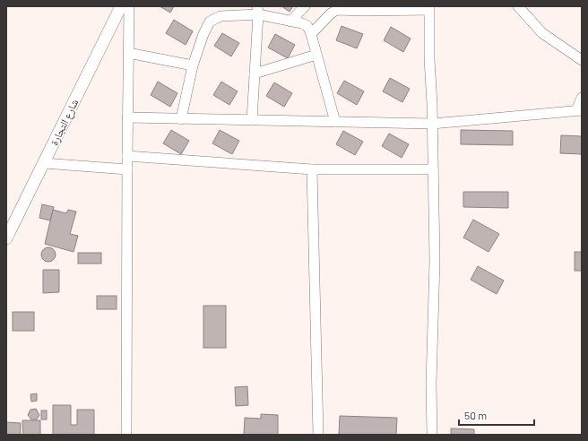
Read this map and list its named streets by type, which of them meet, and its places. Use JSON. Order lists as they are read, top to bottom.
{
  "streets": {
    "street": ["شارع التجارة"]
  },
  "scale_bar": "50 m"
}
